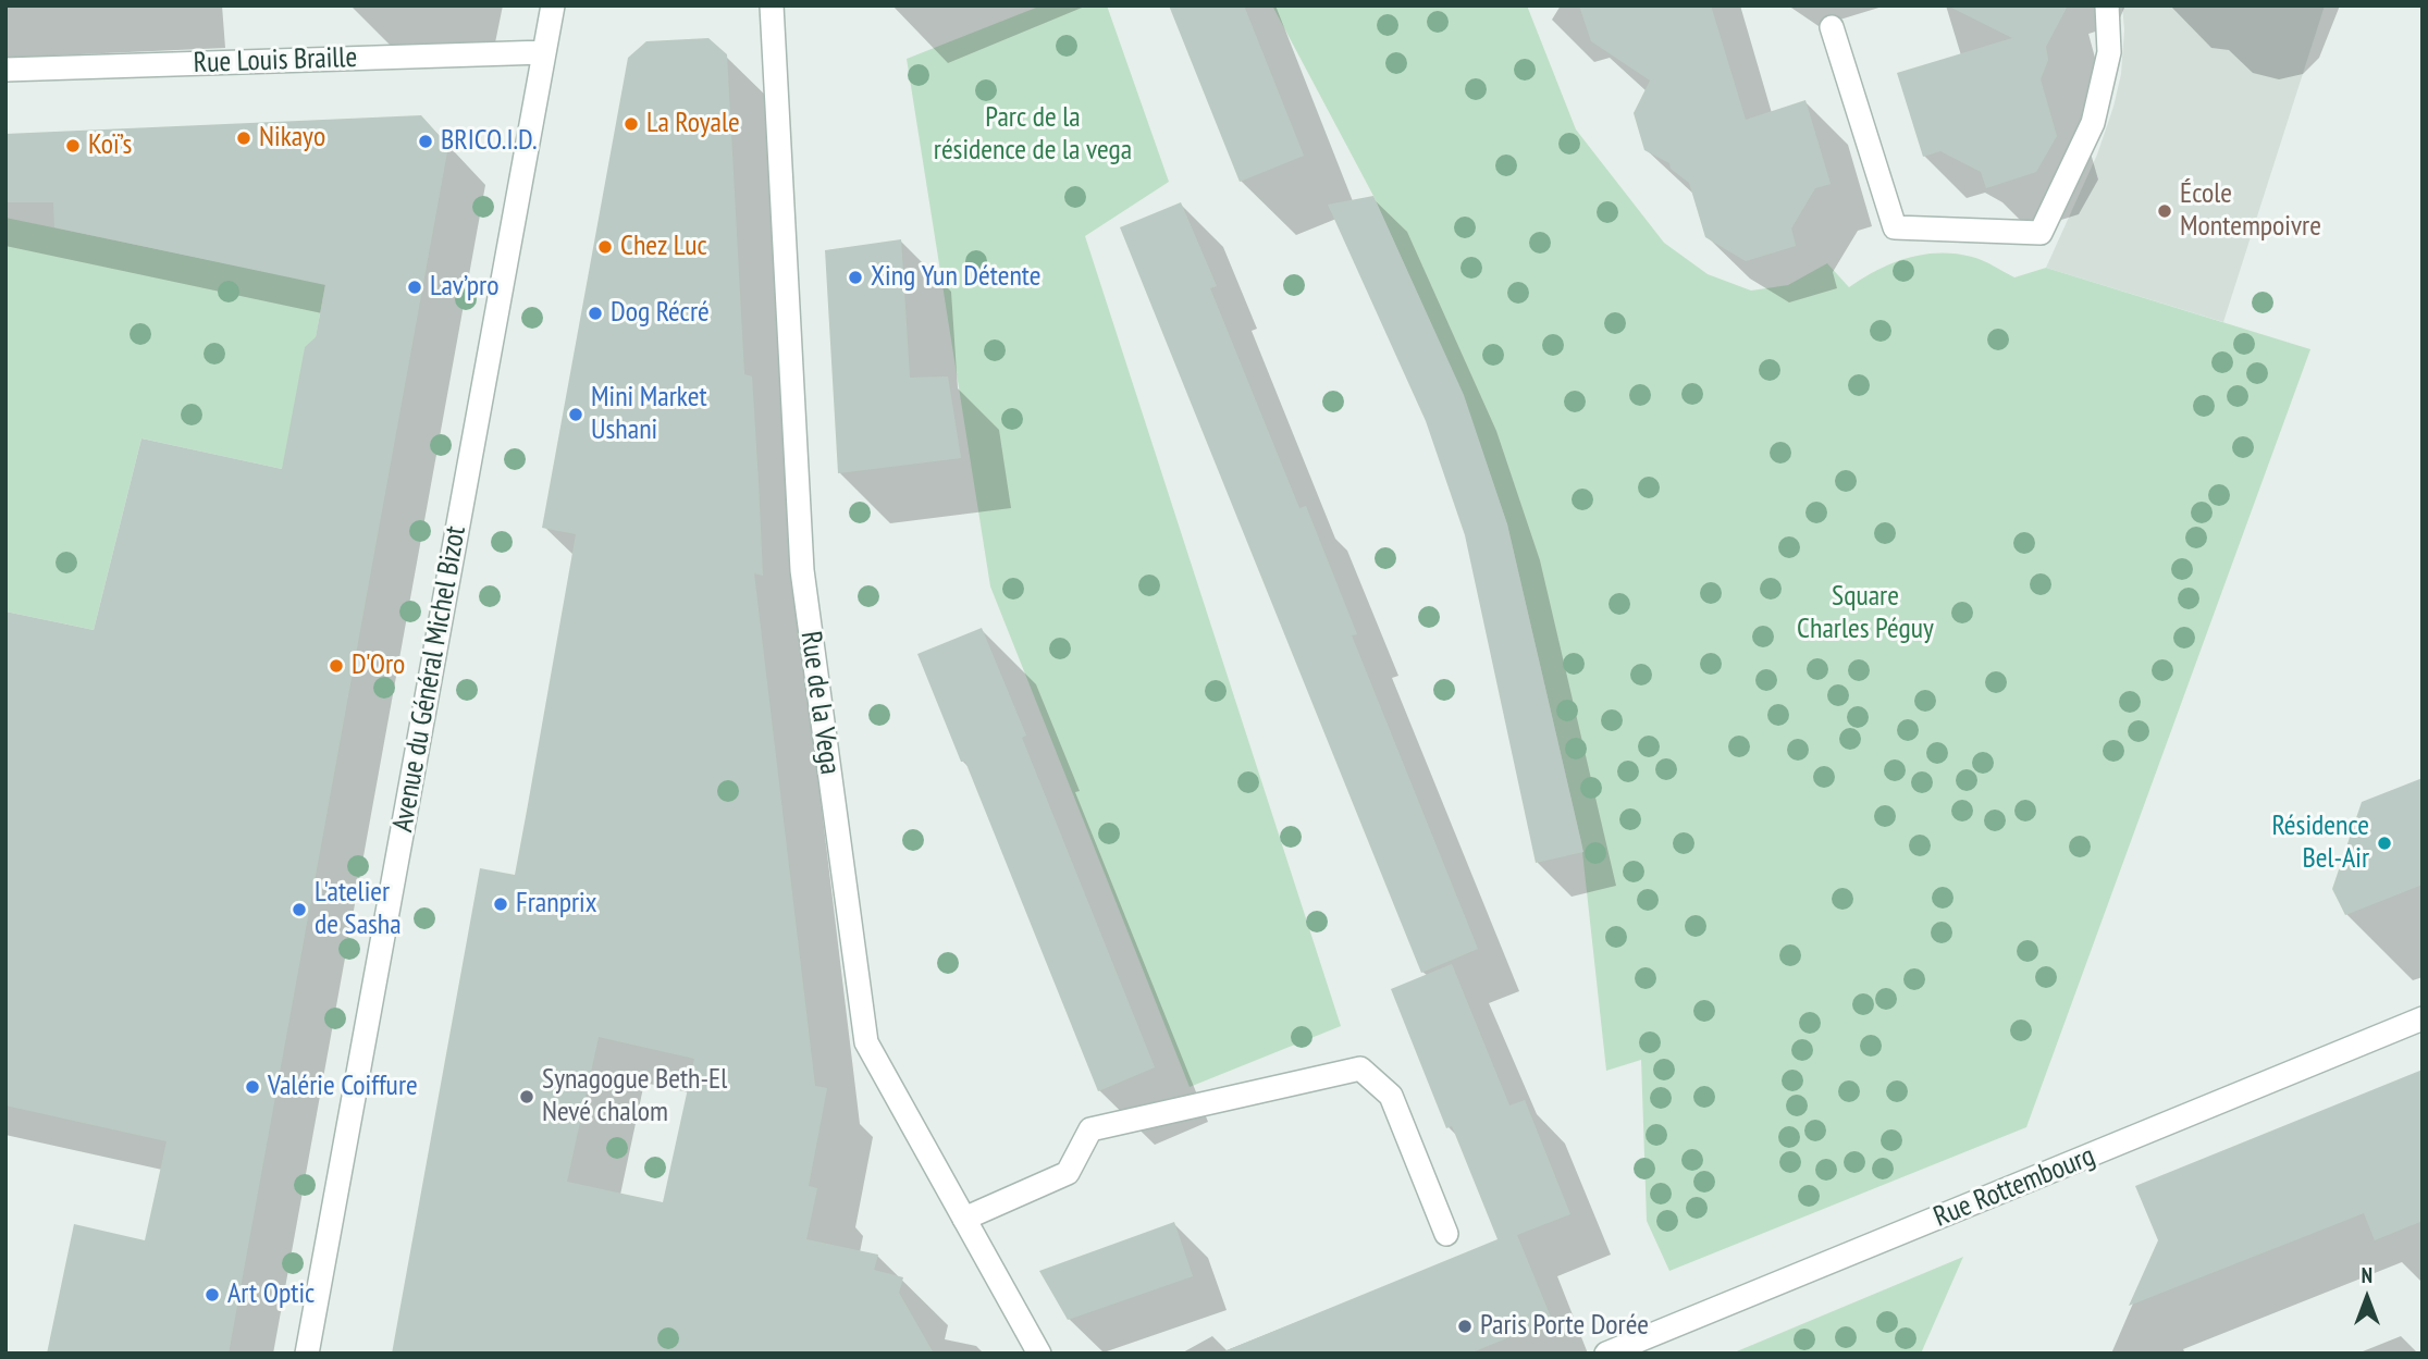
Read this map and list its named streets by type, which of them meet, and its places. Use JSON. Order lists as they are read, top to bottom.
{
  "streets": {
    "street": [
      "Rue Louis Braille",
      "Avenue du Général Michel Bizot",
      "Rue de la Vega",
      "Rue Rottembourg"
    ]
  },
  "crossings": [
    ["Rue Louis Braille", "Avenue du Général Michel Bizot"]
  ],
  "parks": ["Parc de la résidence de la vega", "Square Charles Péguy"],
  "places": [
    "La Royale",
    "Nikayo",
    "BRICO.I.D.",
    "Koï’s",
    "École Montempoivre",
    "Chez Luc",
    "Xing Yun Détente",
    "Lav’pro",
    "Dog Récré",
    "Mini Market Ushani",
    "D'Oro",
    "Résidence Bel-Air",
    "Franprix",
    "L'atelier de Sasha",
    "Valérie Coiffure",
    "Synagogue Beth-El Nevé chalom",
    "Art Optic",
    "Paris Porte Dorée"
  ],
  "north": "top"
}
